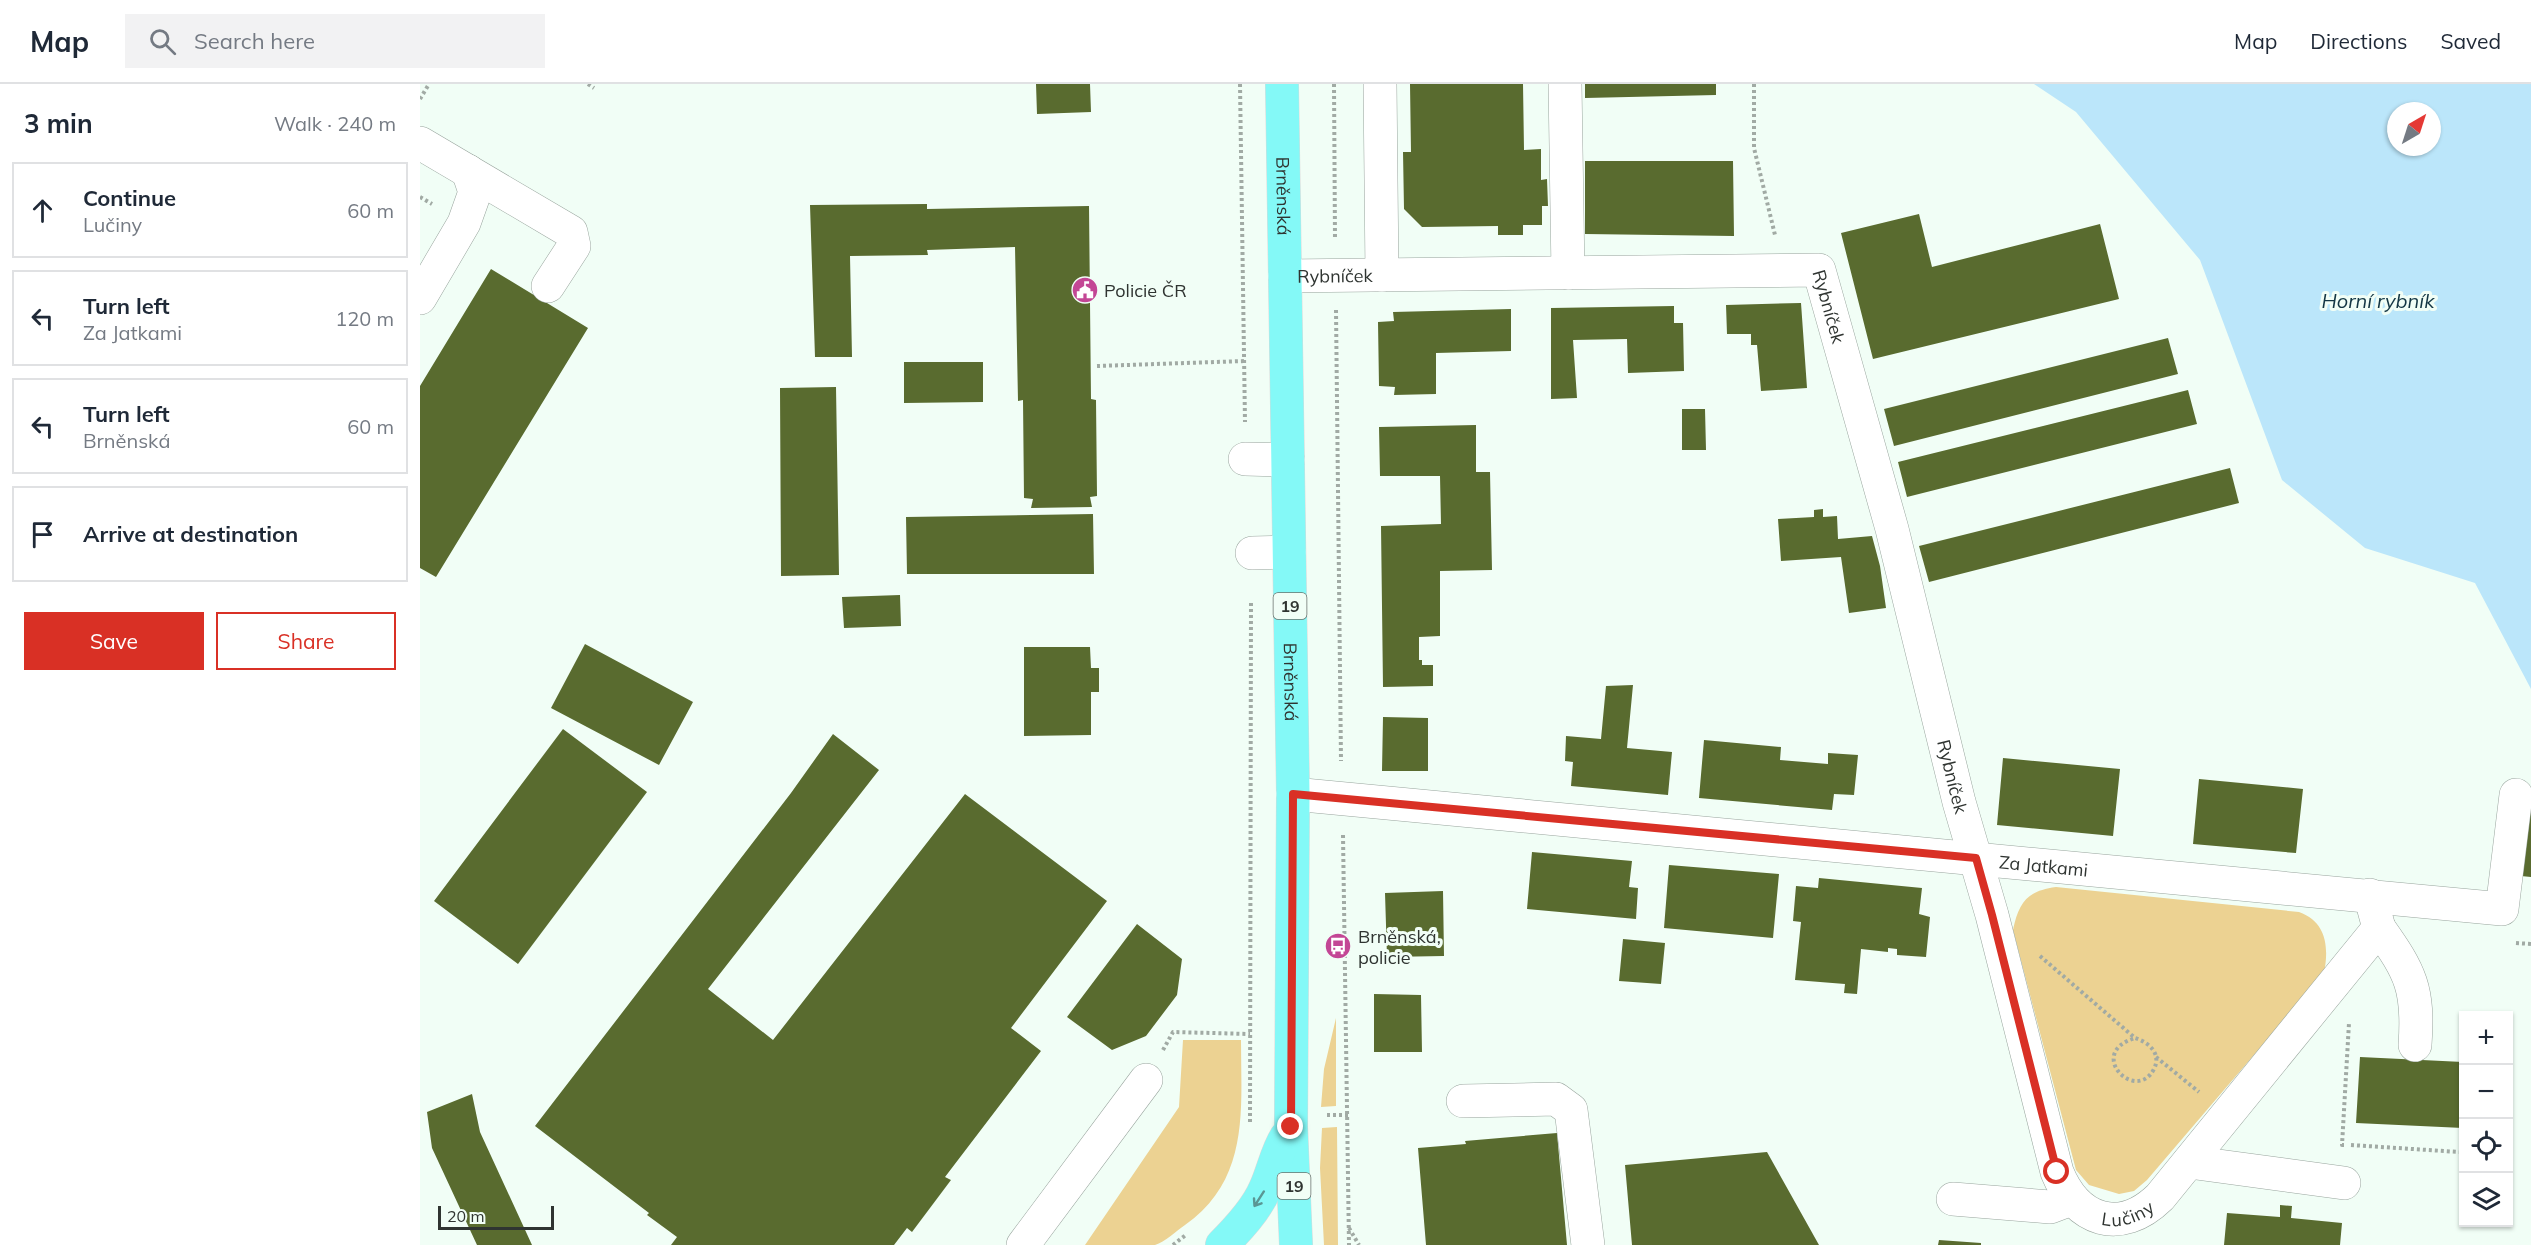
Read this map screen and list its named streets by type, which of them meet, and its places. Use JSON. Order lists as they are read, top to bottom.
{
  "streets": {
    "main road": ["Brněnská", "19"],
    "street": ["Rybníček", "Za Jatkami", "Lučiny"]
  },
  "crossings": [
    ["Brněnská", "Rybníček"],
    ["Brněnská", "Za Jatkami"],
    ["Rybníček", "Za Jatkami"],
    ["Rybníček", "Lučiny"],
    ["Za Jatkami", "Lučiny"]
  ],
  "water": ["Horní rybník"],
  "places": {
    "public building": ["Policie ČR"],
    "bus stop": ["Brněnská, policie"]
  },
  "scale_bar": "20 m",
  "north": "top right",
  "page": {
    "header": "Map",
    "search": "Search here",
    "nav": ["Map", "Directions", "Saved"],
    "heading": ["3 min", "Walk · 240 m"],
    "list": [
      ["Continue", "Lučiny", "60 m"],
      ["Turn left", "Za Jatkami", "120 m"],
      ["Turn left", "Brněnská", "60 m"],
      "Arrive at destination"
    ],
    "buttons": ["Save", "Share"],
    "map_buttons": ["+", "−"],
    "scale": "20 m"
  }
}
